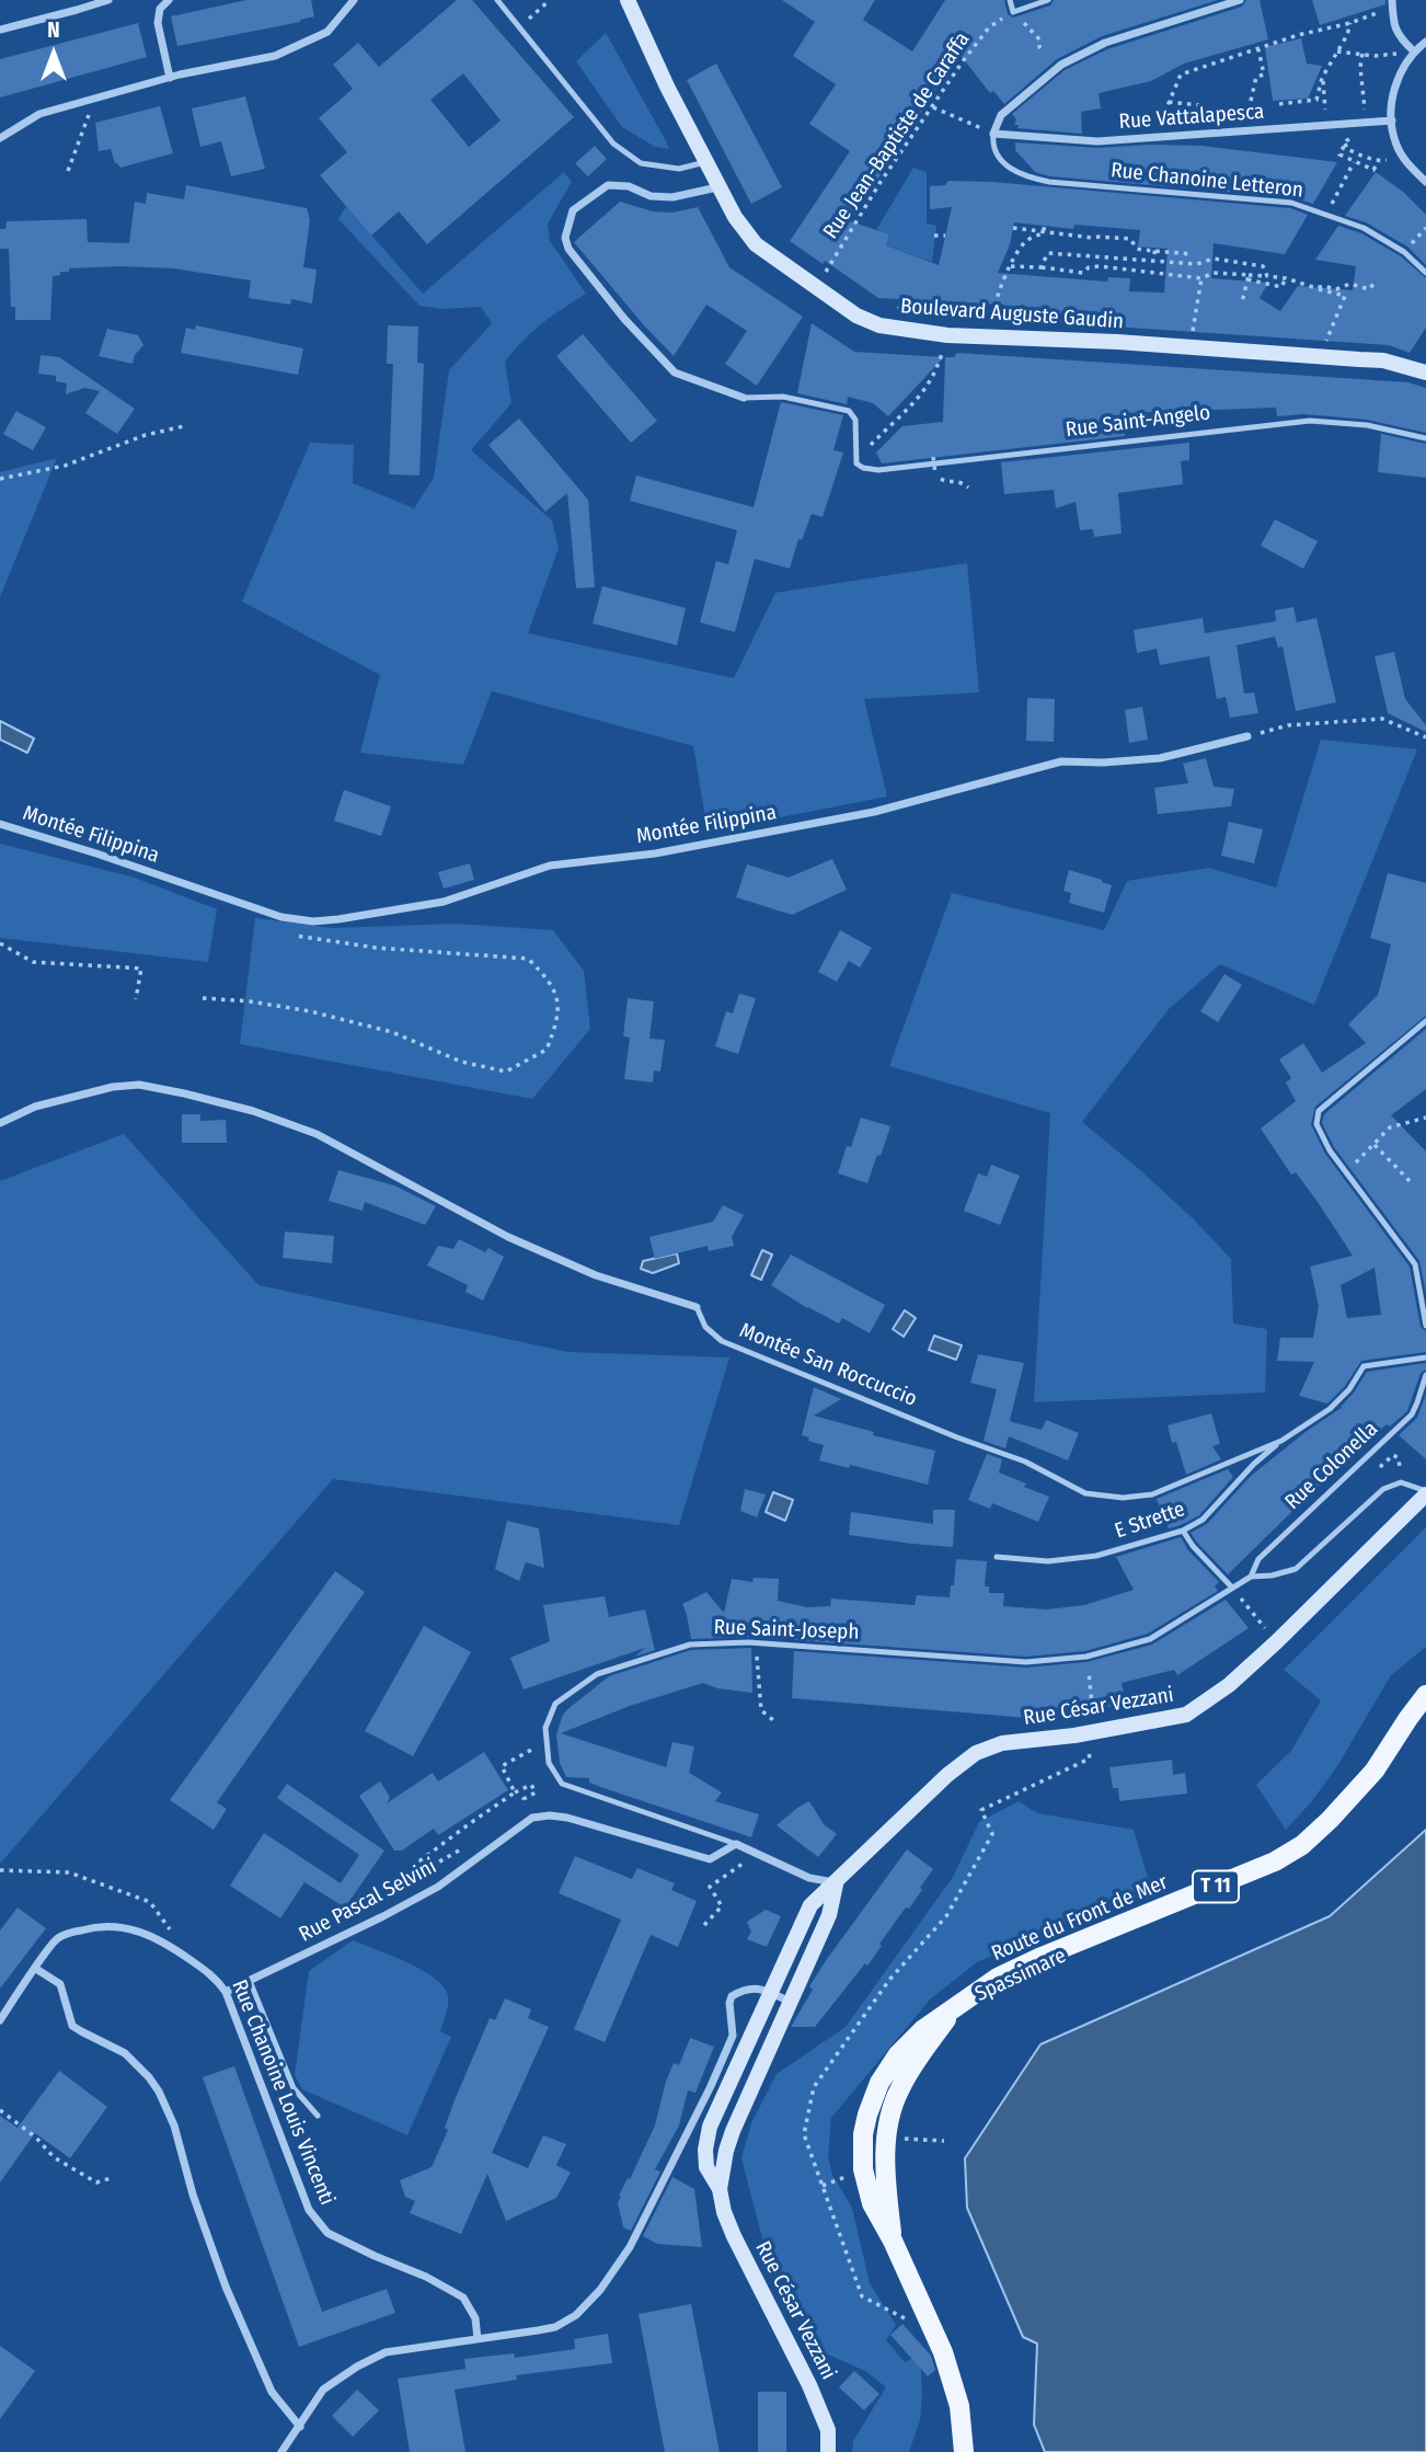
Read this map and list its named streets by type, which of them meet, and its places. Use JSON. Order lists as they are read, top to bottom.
{
  "streets": {
    "main road": [
      "Boulevard Auguste Gaudin",
      "Rue César Vezzani",
      "T 11",
      "Route du Front de Mer"
    ],
    "street": [
      "Rue Vattalapesca",
      "Montée Filippina",
      "Montée San Roccuccio",
      "Rue Pascal Selvini",
      "Rue Chanoine Louis Vincenti"
    ],
    "lane": [
      "Rue Chanoine Letteron",
      "Rue Saint-Angelo",
      "Rue Colonella",
      "E Strette",
      "Rue Saint-Joseph"
    ],
    "path": ["Rue Jean-Baptiste de Caraffa"]
  },
  "crossings": [
    ["Rue Vattalapesca", "Rue Chanoine Letteron"],
    ["Rue Jean-Baptiste de Caraffa", "Boulevard Auguste Gaudin"],
    ["Montée San Roccuccio", "E Strette"],
    ["Rue Colonella", "Rue Saint-Joseph"],
    ["Rue Pascal Selvini", "Rue Chanoine Louis Vincenti"]
  ],
  "north": "top"
}
